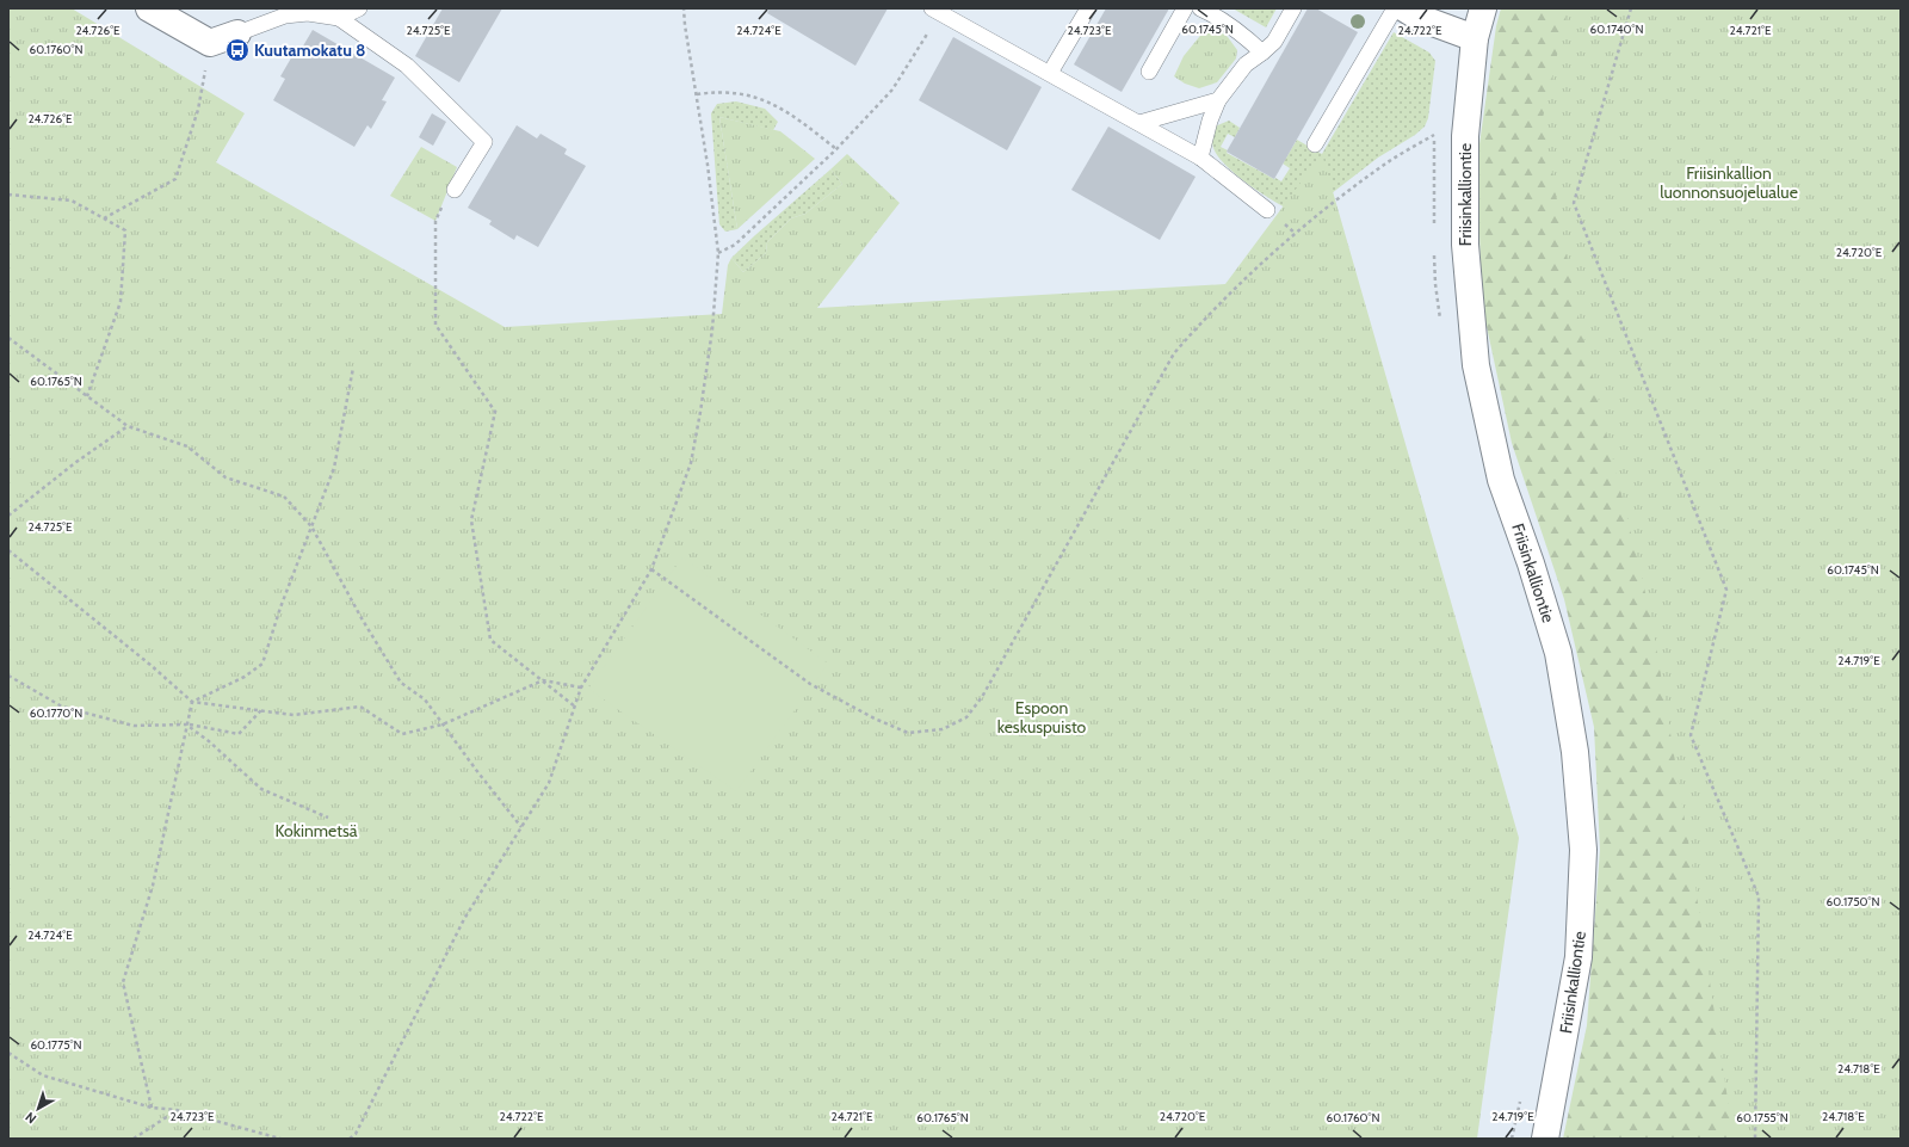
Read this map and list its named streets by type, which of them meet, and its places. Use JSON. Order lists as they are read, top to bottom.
{
  "streets": {
    "main road": ["Friisinkalliontie"]
  },
  "parks": ["Friisinkallion luonnonsuojelualue", "Espoon keskuspuisto", "Kokinmetsä"],
  "places": {
    "bus stop": ["Kuutamokatu 8"]
  },
  "north": "bottom left",
  "coordinates": [
    "60.1745°N",
    "60.1740°N",
    "24.726°E",
    "24.725°E",
    "24.724°E",
    "24.723°E",
    "24.722°E",
    "24.721°E",
    "60.1760°N",
    "24.720°E",
    "60.1765°N",
    "24.719°E",
    "60.1770°N",
    "60.1750°N",
    "60.1775°N",
    "24.718°E",
    "60.1755°N"
  ]
}
